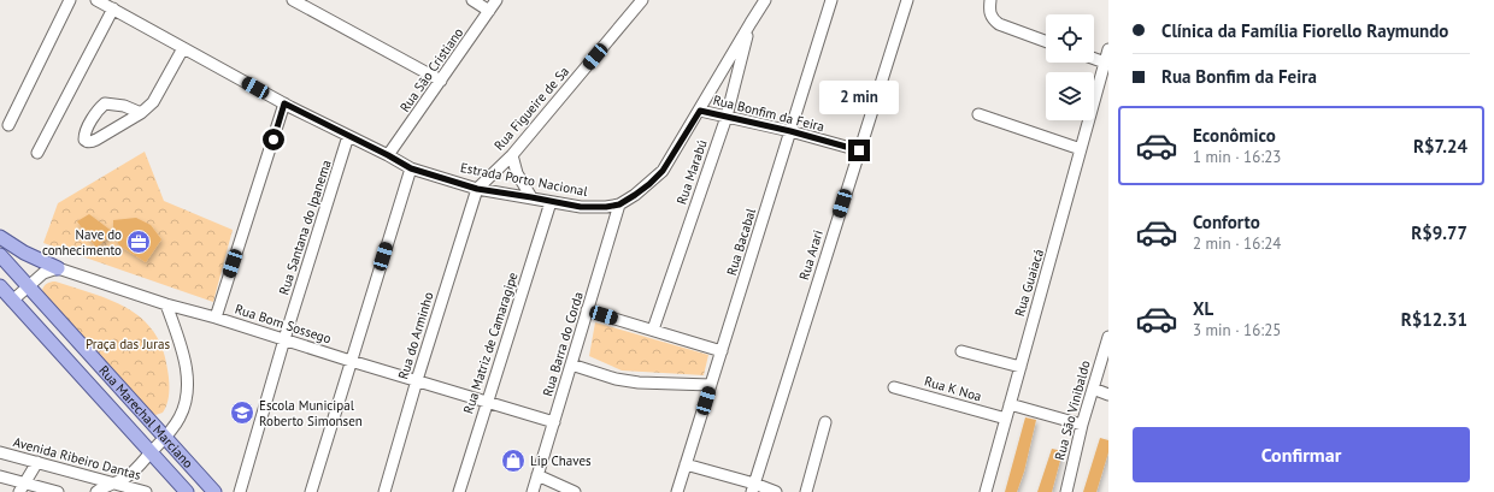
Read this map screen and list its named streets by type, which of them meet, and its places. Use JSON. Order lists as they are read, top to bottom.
{
  "streets": {
    "main road": ["Rua Marechal Marciano"],
    "street": [
      "Rua São Cristiano",
      "Rua Figueire de Sa",
      "Rua Bonfim da Feira",
      "Rua Marabú",
      "Estrada Porto Nacional",
      "Rua Santana do Ipanema",
      "Rua Bacabal",
      "Rua Arari",
      "Rua Guaiacá",
      "Rua Bom Sossego",
      "Rua do Arminho",
      "Rua Matriz de Camaragipe",
      "Rua Barra do Corda",
      "Rua K Noa",
      "Rua São Vinibaldo",
      "Avenida Ribeiro Dantas"
    ]
  },
  "crossings": [
    ["Rua São Cristiano", "Estrada Porto Nacional"],
    ["Rua Figueire de Sa", "Estrada Porto Nacional"],
    ["Rua Figueire de Sa", "Rua do Arminho"],
    ["Rua Bonfim da Feira", "Rua Marabú"],
    ["Rua Bonfim da Feira", "Estrada Porto Nacional"],
    ["Rua Bonfim da Feira", "Rua Bacabal"],
    ["Rua Bonfim da Feira", "Rua Arari"],
    ["Rua Marabú", "Estrada Porto Nacional"],
    ["Estrada Porto Nacional", "Rua Santana do Ipanema"],
    ["Estrada Porto Nacional", "Rua do Arminho"],
    ["Estrada Porto Nacional", "Rua Matriz de Camaragipe"],
    ["Estrada Porto Nacional", "Rua Barra do Corda"],
    ["Rua Santana do Ipanema", "Rua Bom Sossego"],
    ["Rua Guaiacá", "Rua K Noa"],
    ["Rua Bom Sossego", "Rua do Arminho"],
    ["Rua Bom Sossego", "Rua Matriz de Camaragipe"],
    ["Rua Bom Sossego", "Rua Barra do Corda"]
  ],
  "parks": ["Praça das Juras"],
  "places": {
    "office": ["Nave do conhecimento"],
    "school or university": ["Escola Municipal Roberto Simonsen"],
    "shop": ["Lip Chaves"]
  },
  "page": {
    "banner": ["Clínica da Família Fiorello Raymundo", "Rua Bonfim da Feira"],
    "bubble": "2 min",
    "list": [
      {
        "name": "Econômico",
        "note": "1 min · 16:23",
        "value": "R$7.24"
      },
      {
        "name": "Conforto",
        "note": "2 min · 16:24",
        "value": "R$9.77"
      },
      {
        "name": "XL",
        "note": "3 min · 16:25",
        "value": "R$12.31"
      }
    ],
    "buttons": "Confirmar"
  }
}
